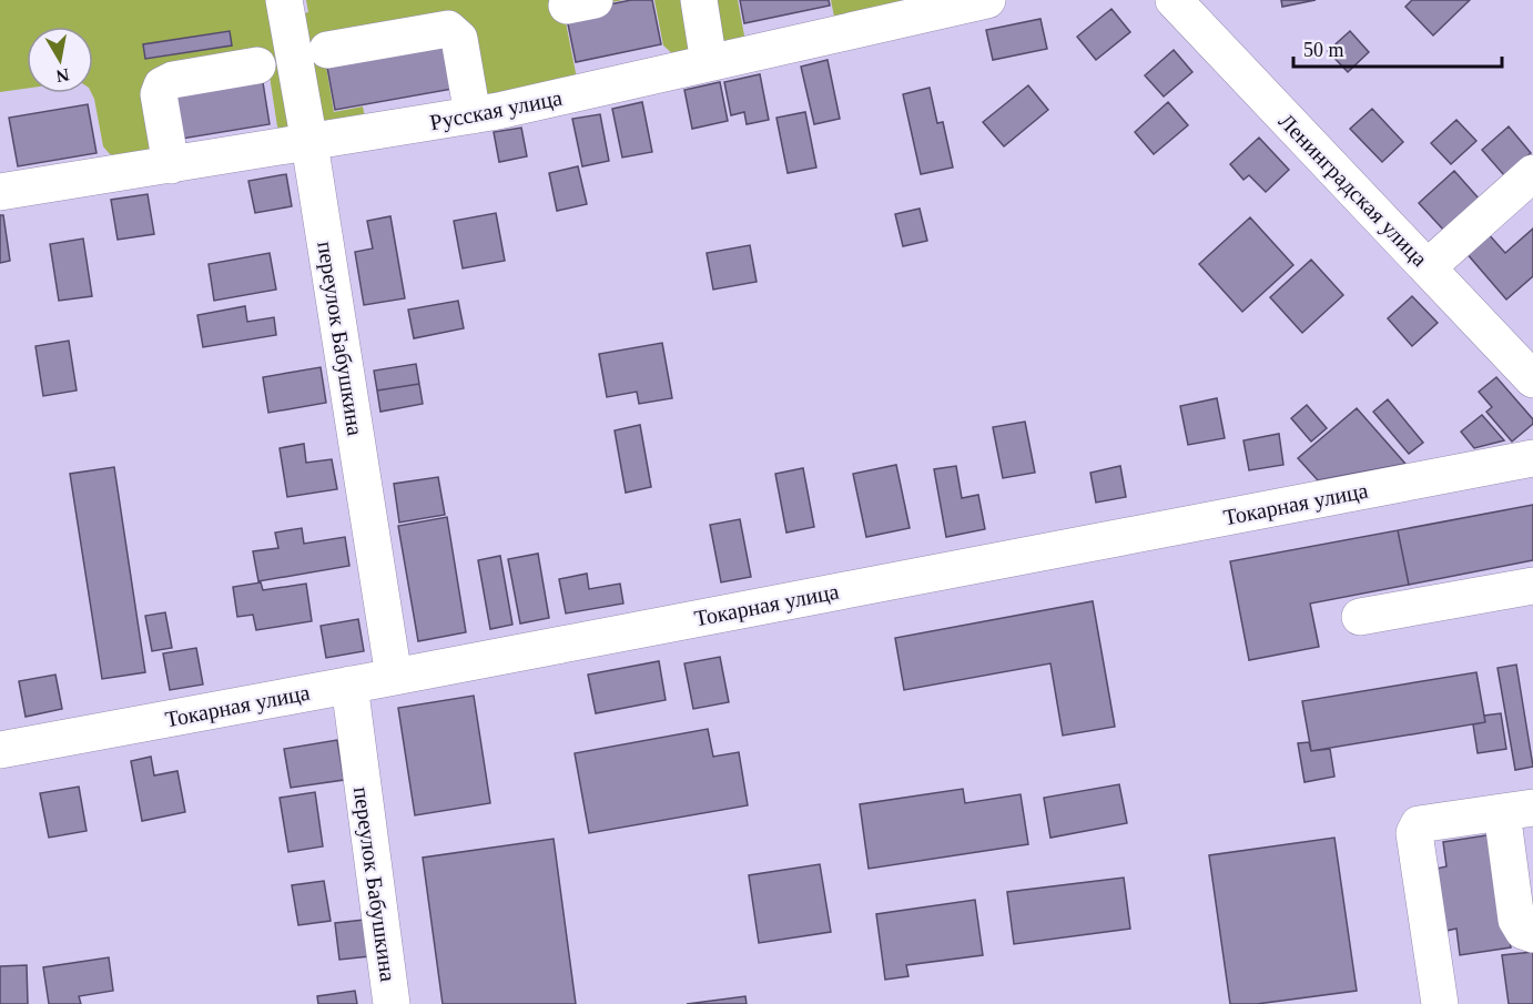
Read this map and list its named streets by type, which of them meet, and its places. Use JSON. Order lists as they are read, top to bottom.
{
  "streets": {
    "street": [
      "Русская улица",
      "Ленинградская улица",
      "переулок Бабушкина",
      "Токарная улица"
    ]
  },
  "crossings": [
    ["Русская улица", "переулок Бабушкина"],
    ["переулок Бабушкина", "Токарная улица"]
  ],
  "scale_bar": "50 m",
  "north": "bottom"
}
